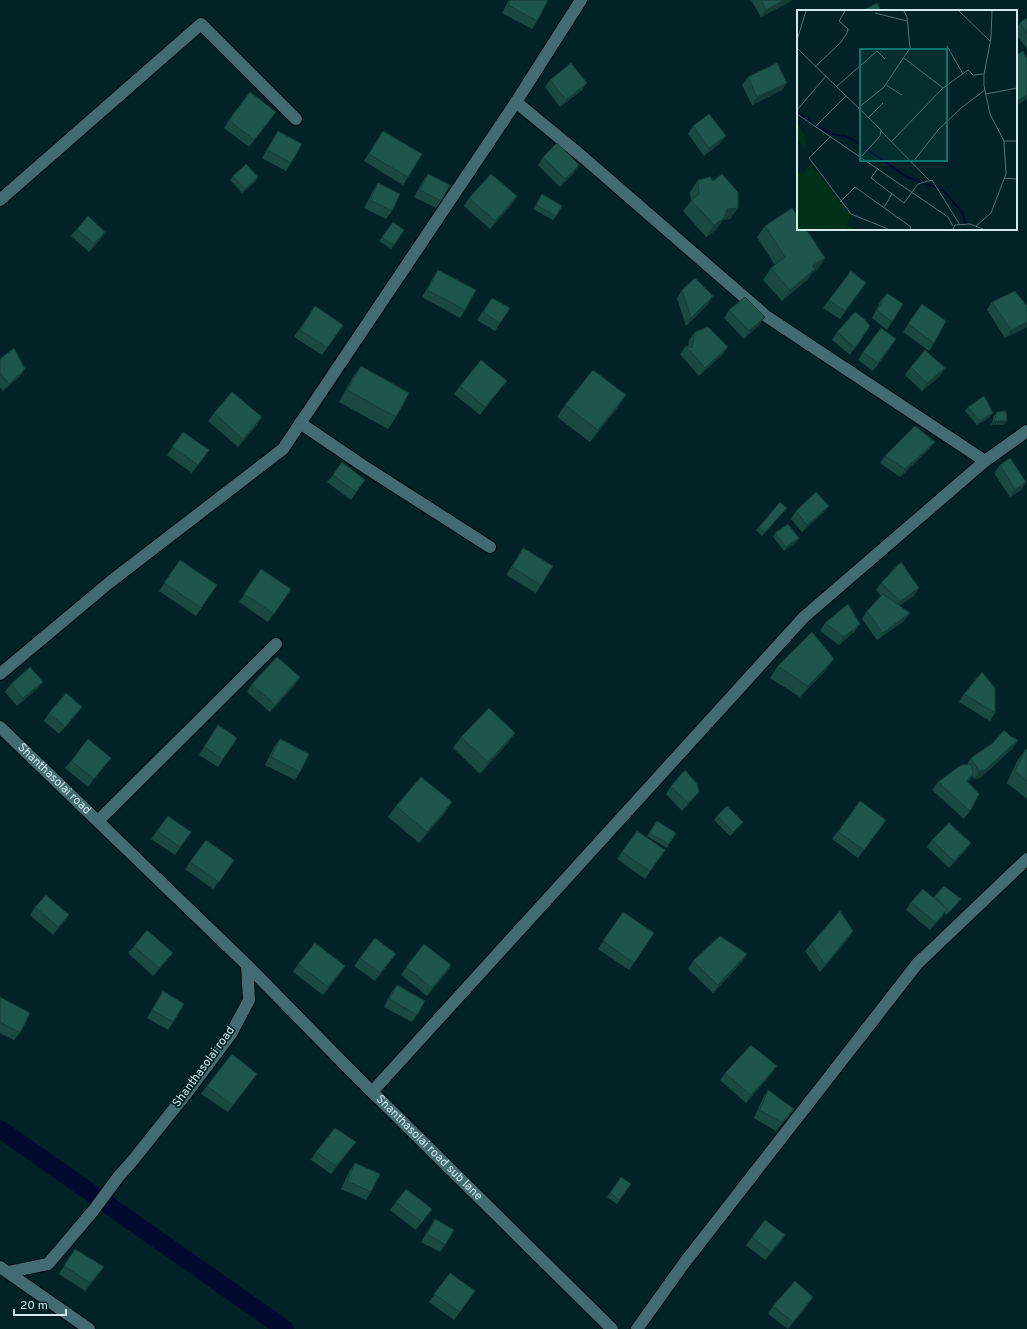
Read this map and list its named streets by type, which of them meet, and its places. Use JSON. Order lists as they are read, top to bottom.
{
  "streets": {
    "street": ["Shanthasolai road", "Shanthasolai road sub lane"]
  },
  "crossings": [
    ["Shanthasolai road", "Shanthasolai road sub lane"]
  ],
  "scale_bar": "20 m"
}
